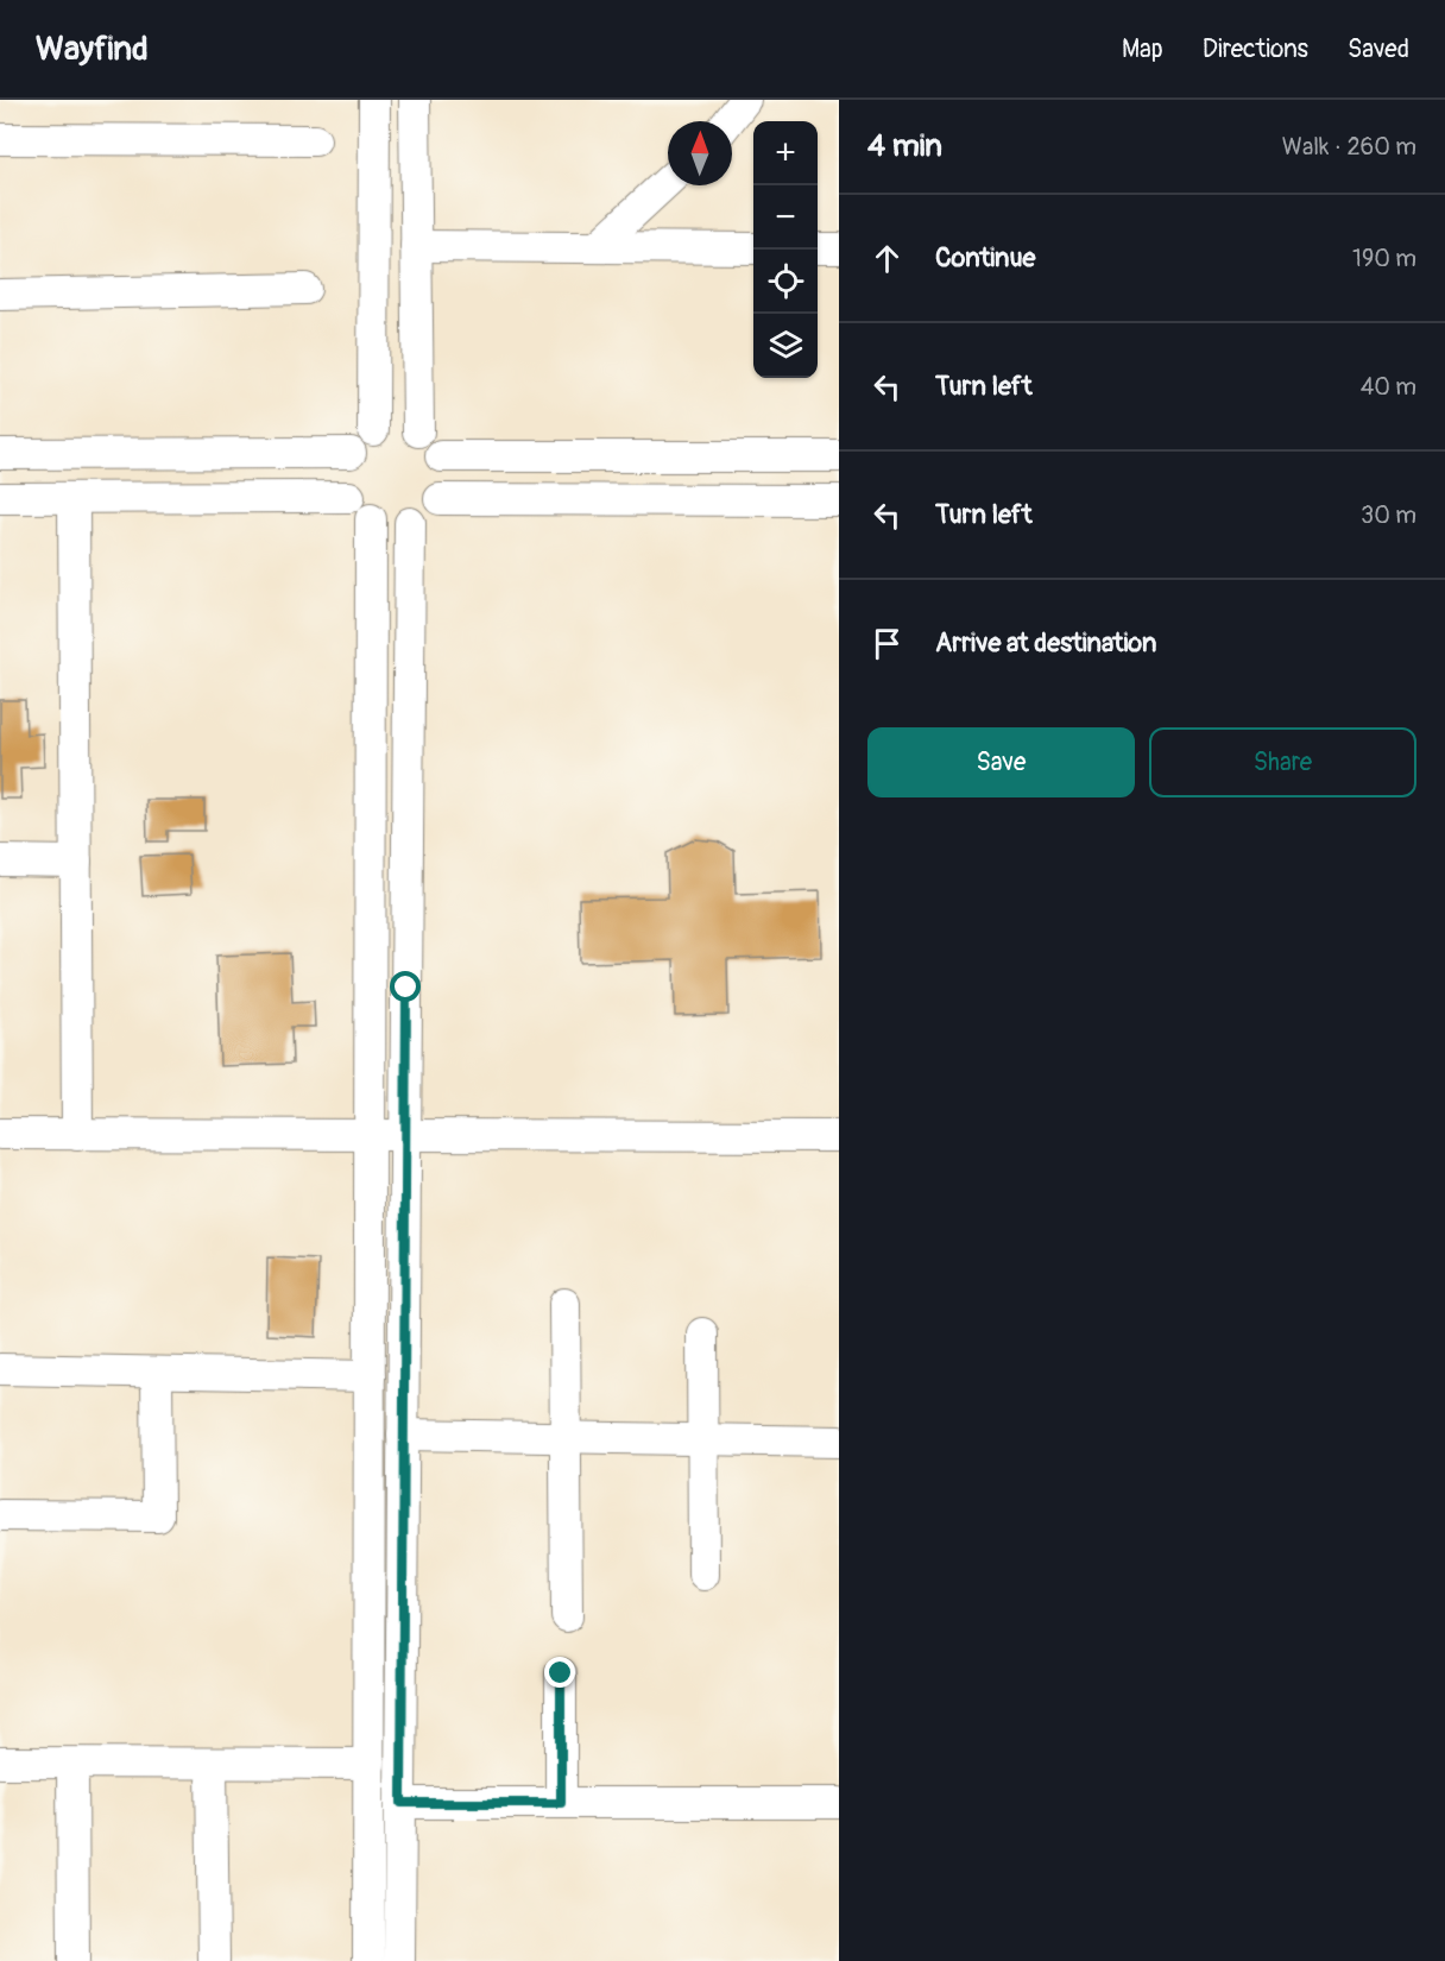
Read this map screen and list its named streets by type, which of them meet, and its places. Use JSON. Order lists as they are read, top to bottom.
{
  "north": "top",
  "page": {
    "header": "Wayfind",
    "nav": ["Map", "Directions", "Saved"],
    "heading": ["4 min", "Walk · 260 m"],
    "map_buttons": ["+", "−"],
    "list": [
      ["Continue", "190 m"],
      ["Turn left", "40 m"],
      ["Turn left", "30 m"],
      "Arrive at destination"
    ],
    "buttons": ["Save", "Share"]
  }
}
